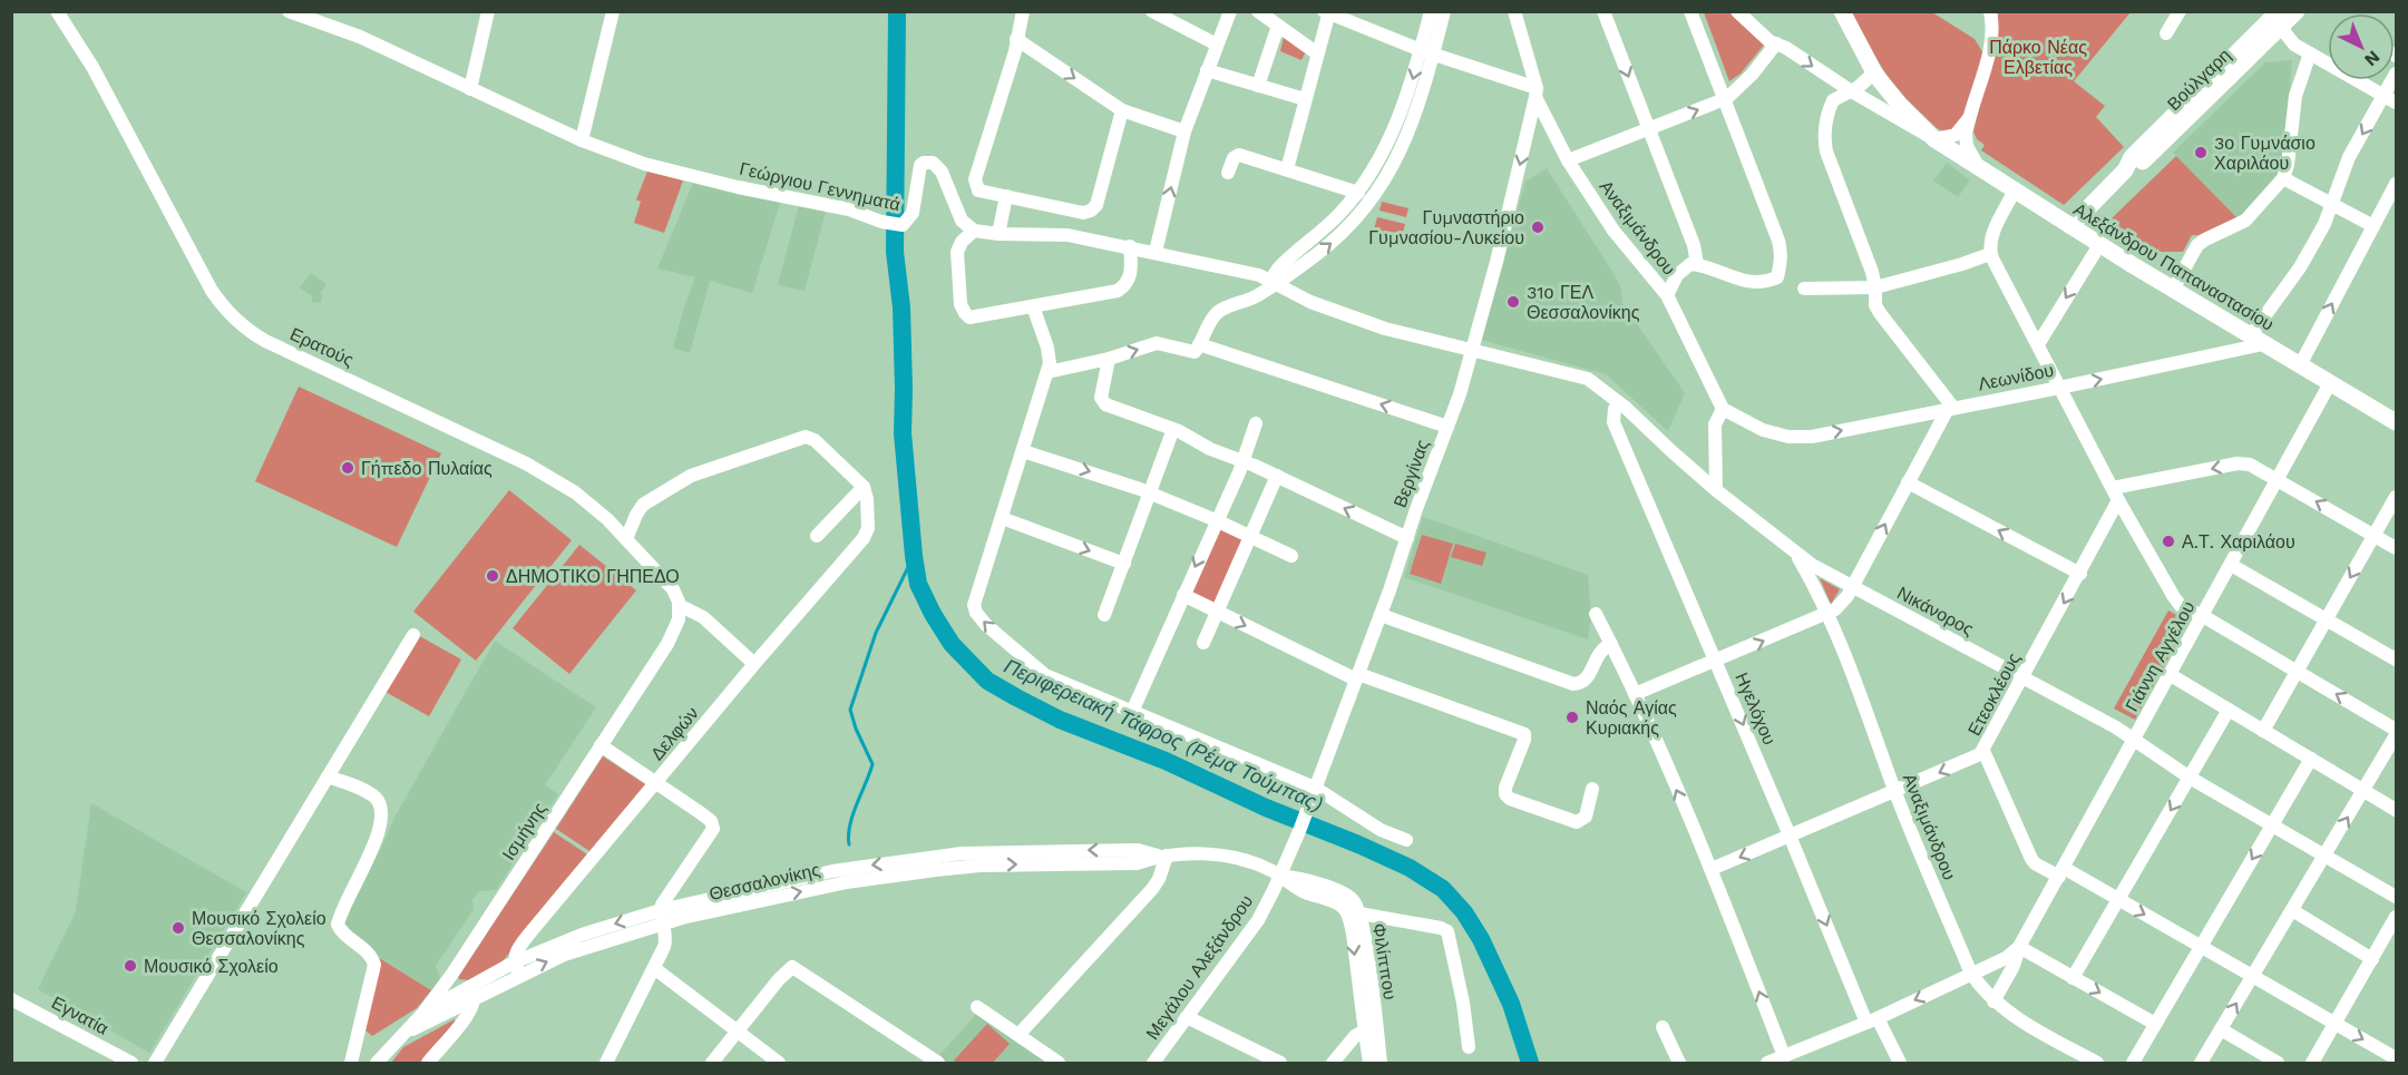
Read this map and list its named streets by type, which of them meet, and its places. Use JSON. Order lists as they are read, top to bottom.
{
  "streets": {
    "main road": ["Βούλγαρη", "Αλεξάνδρου Παπαναστασίου"],
    "street": [
      "Γεώργιου Γεννηματά",
      "Αναξιμάνδρου",
      "Ερατούς",
      "Λεωνίδου",
      "Βεργίνας",
      "Νικάνορος",
      "Γιάννη Αγγέλου",
      "Ετεοκλέους",
      "Ηγελόχου",
      "Δελφών",
      "Ισμήνης",
      "Θεσσαλονίκης",
      "Φιλίππου",
      "Μεγάλου Αλεξάνδρου",
      "Εγνατία"
    ]
  },
  "crossings": [
    ["Βούλγαρη", "Αλεξάνδρου Παπαναστασίου"],
    ["Αναξιμάνδρου", "Λεωνίδου"],
    ["Αναξιμάνδρου", "Βεργίνας"],
    ["Αναξιμάνδρου", "Νικάνορος"],
    ["Αναξιμάνδρου", "Γιάννη Αγγέλου"],
    ["Αναξιμάνδρου", "Ετεοκλέους"],
    ["Αλεξάνδρου Παπαναστασίου", "Λεωνίδου"],
    ["Αλεξάνδρου Παπαναστασίου", "Γιάννη Αγγέλου"],
    ["Ερατούς", "Ισμήνης"],
    ["Βεργίνας", "Νικάνορος"],
    ["Βεργίνας", "Μεγάλου Αλεξάνδρου"],
    ["Νικάνορος", "Γιάννη Αγγέλου"],
    ["Νικάνορος", "Ετεοκλέους"],
    ["Γιάννη Αγγέλου", "Ηγελόχου"],
    ["Ετεοκλέους", "Ηγελόχου"],
    ["Δελφών", "Θεσσαλονίκης"],
    ["Ισμήνης", "Θεσσαλονίκης"],
    ["Θεσσαλονίκης", "Φιλίππου"],
    ["Θεσσαλονίκης", "Μεγάλου Αλεξάνδρου"],
    ["Φιλίππου", "Μεγάλου Αλεξάνδρου"]
  ],
  "one_way": ["Ετεοκλέους"],
  "water": ["Περιφερειακή Τάφρος (Ρέμα Τούμπας)"],
  "parks": ["Πάρκο Νέας Ελβετίας"],
  "places": [
    "3ο Γυμνάσιο Χαριλάου",
    "Γυμναστήριο Γυμνασίου-Λυκείου",
    "31ο ΓΕΛ Θεσσαλονίκης",
    "Γήπεδο Πυλαίας",
    "Α.Τ. Χαριλάου",
    "ΔΗΜΟΤΙΚΟ ΓΗΠΕΔΟ",
    "Ναός Αγίας Κυριακής",
    "Μουσικό Σχολείο Θεσσαλονίκης",
    "Μουσικό Σχολείο"
  ],
  "north": "bottom right"
}
